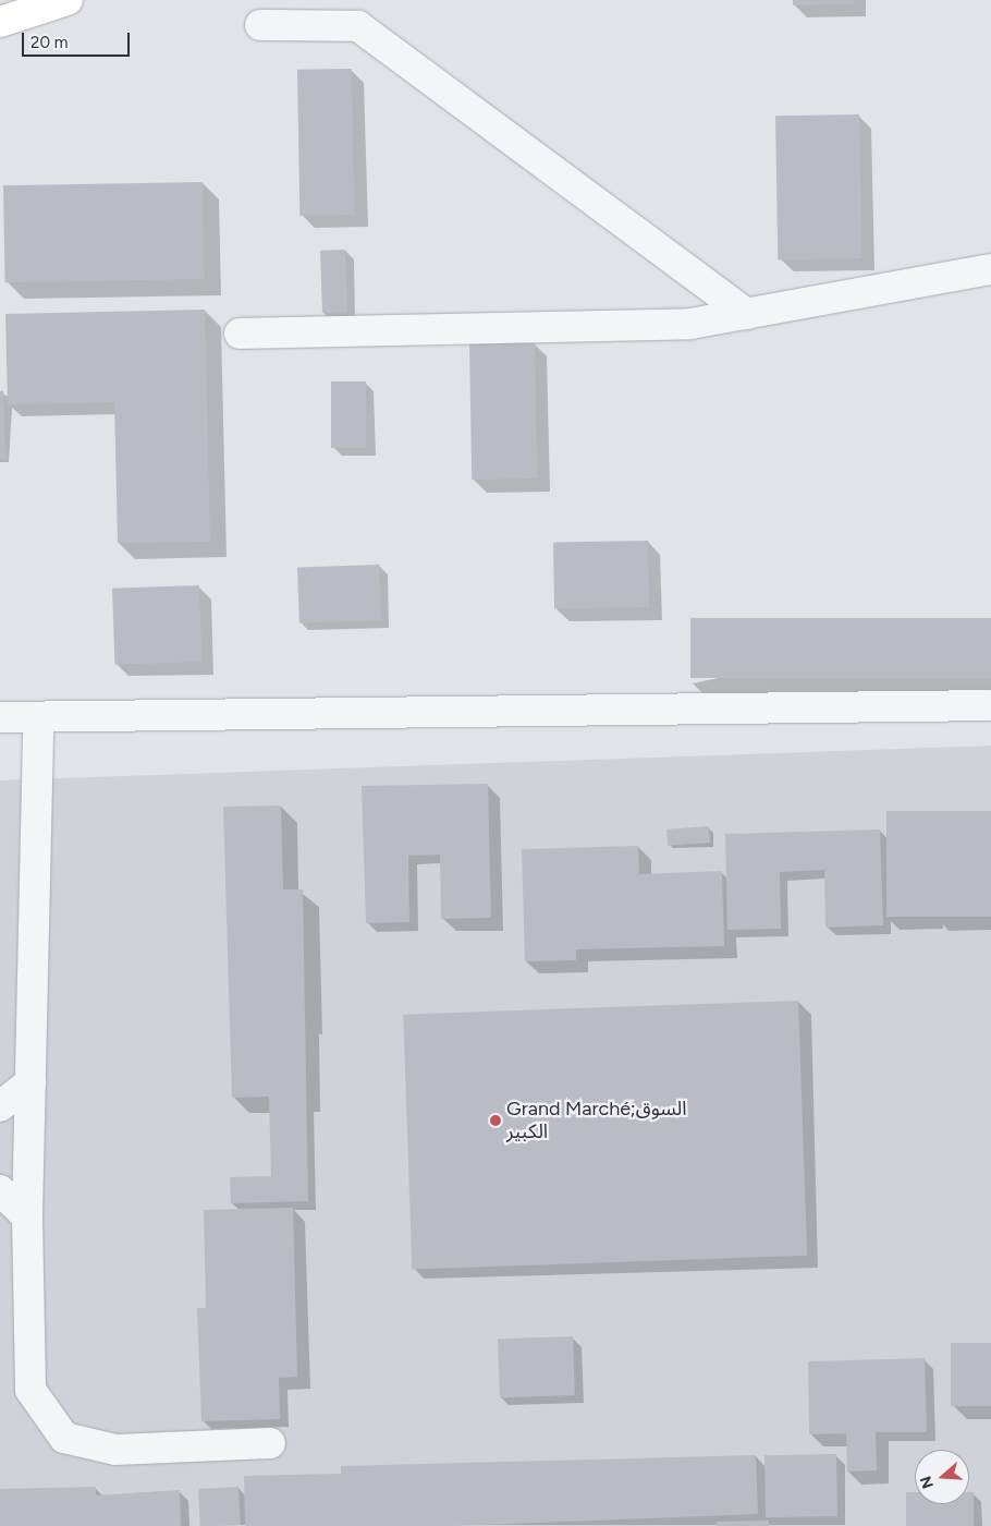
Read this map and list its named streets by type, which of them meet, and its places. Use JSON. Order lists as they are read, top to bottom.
{
  "places": ["Grand Marché;السوق الكبير"],
  "scale_bar": "20 m",
  "north": "left"
}
